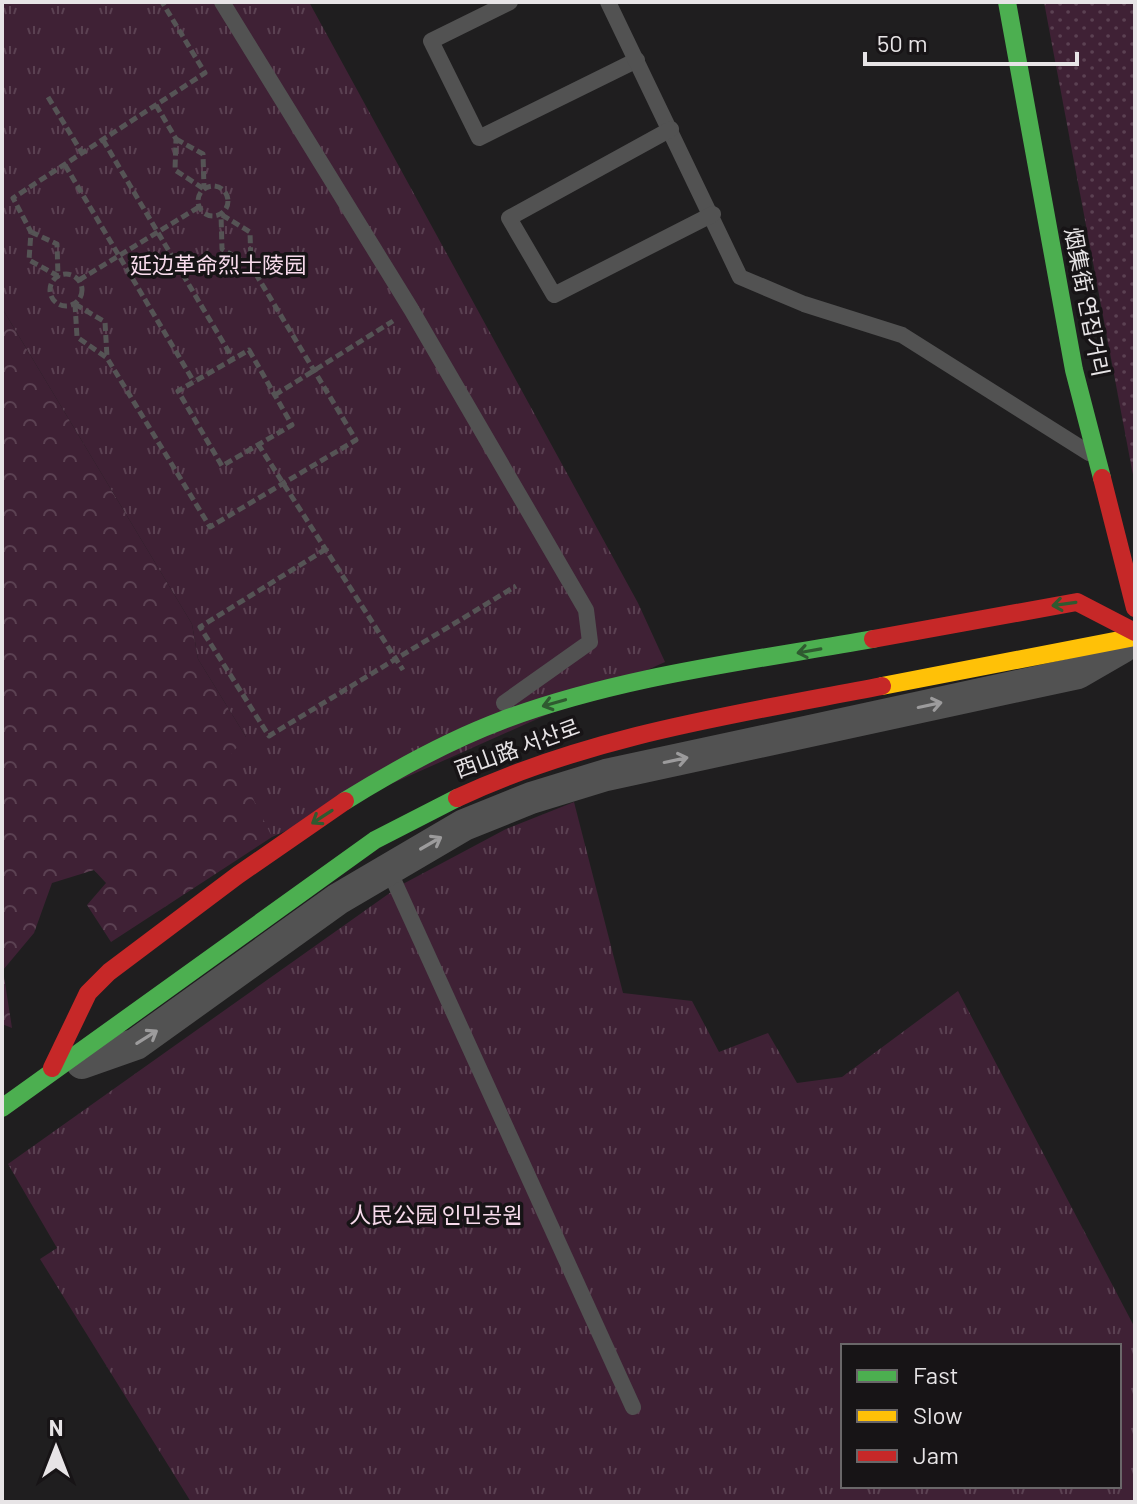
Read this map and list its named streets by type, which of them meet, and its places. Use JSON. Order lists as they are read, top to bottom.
{
  "streets": {
    "street": ["烟集街 연집거리", "西山路 서산로"]
  },
  "parks": ["延边革命烈士陵园", "人民公园 인민공원"],
  "legend": ["Fast", "Slow", "Jam"],
  "scale_bar": "50 m",
  "north": "top"
}
